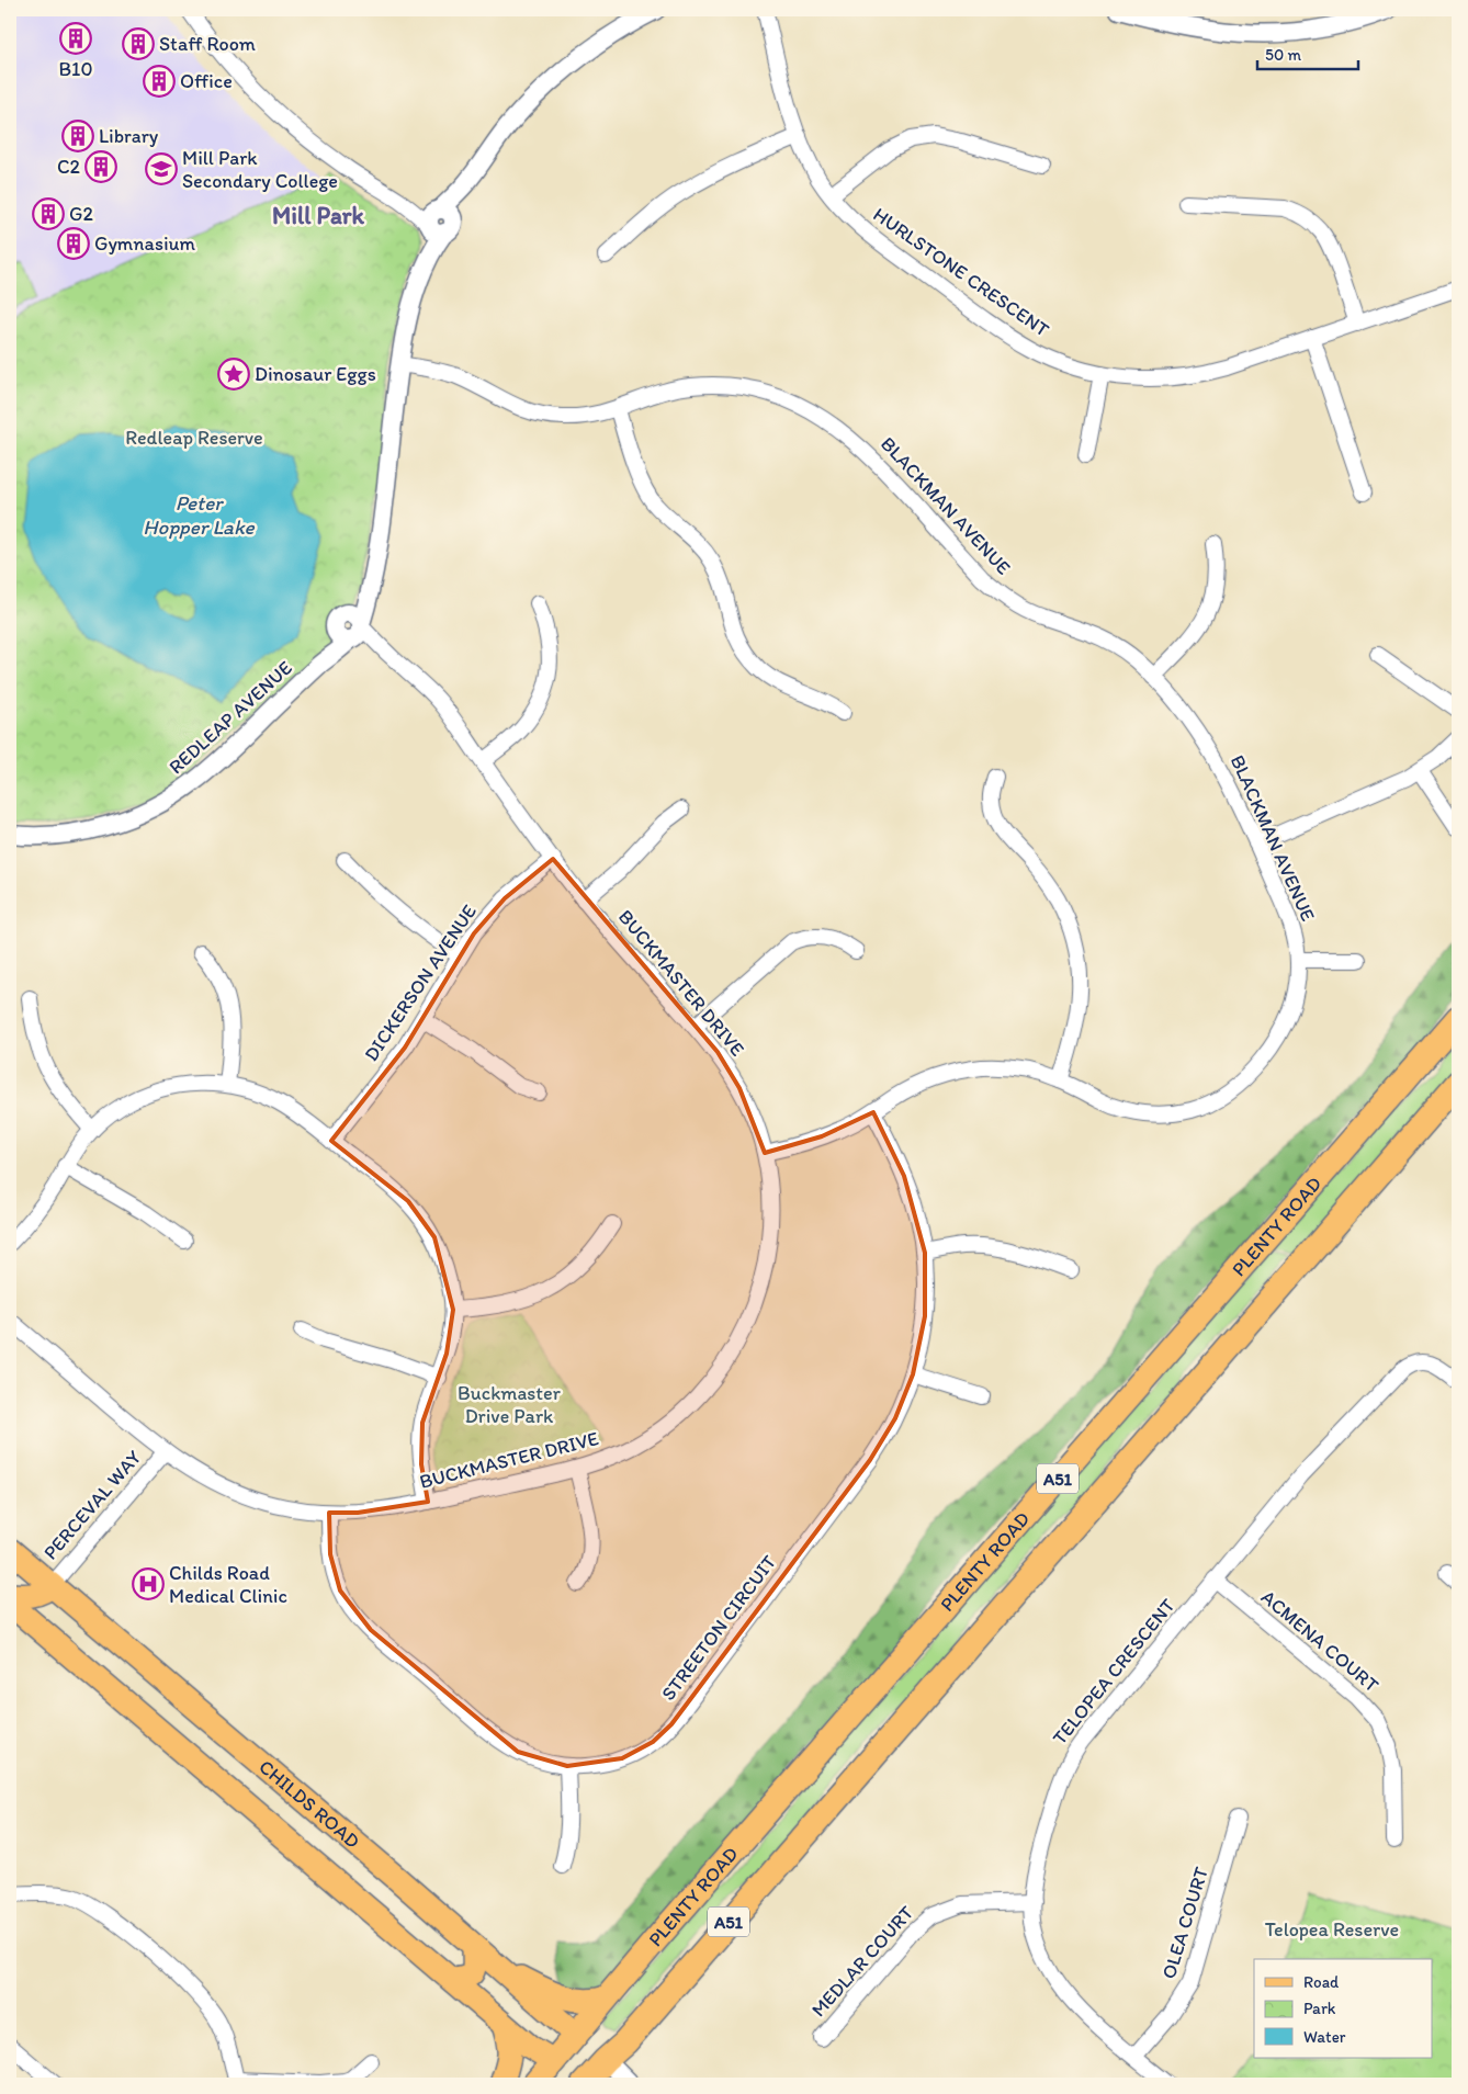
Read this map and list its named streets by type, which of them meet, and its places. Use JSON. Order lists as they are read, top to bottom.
{
  "streets": {
    "highway": ["PLENTY ROAD", "A51", "CHILDS ROAD"],
    "street": [
      "HURLSTONE CRESCENT",
      "BLACKMAN AVENUE",
      "REDLEAP AVENUE",
      "DICKERSON AVENUE",
      "BUCKMASTER DRIVE",
      "PERCEVAL WAY",
      "STREETON CIRCUIT",
      "ACMENA COURT",
      "TELOPEA CRESCENT",
      "OLEA COURT",
      "MEDLAR COURT"
    ]
  },
  "crossings": [
    ["BLACKMAN AVENUE", "BUCKMASTER DRIVE"],
    ["BLACKMAN AVENUE", "STREETON CIRCUIT"],
    ["REDLEAP AVENUE", "BUCKMASTER DRIVE"],
    ["DICKERSON AVENUE", "BUCKMASTER DRIVE"],
    ["BUCKMASTER DRIVE", "PERCEVAL WAY"],
    ["BUCKMASTER DRIVE", "STREETON CIRCUIT"],
    ["PLENTY ROAD", "CHILDS ROAD"],
    ["A51", "CHILDS ROAD"],
    ["PERCEVAL WAY", "CHILDS ROAD"],
    ["ACMENA COURT", "TELOPEA CRESCENT"],
    ["TELOPEA CRESCENT", "OLEA COURT"],
    ["TELOPEA CRESCENT", "MEDLAR COURT"]
  ],
  "districts": ["Mill Park"],
  "water": ["Peter Hopper Lake"],
  "parks": ["Redleap Reserve", "Buckmaster Drive Park", "Telopea Reserve"],
  "places": {
    "building": [
      "B10",
      "Staff Room",
      "Office",
      "Library",
      "C2",
      "G2",
      "Gymnasium"
    ],
    "school or university": ["Mill Park Secondary College"],
    "place": ["Dinosaur Eggs"],
    "hospital": ["Childs Road Medical Clinic"]
  },
  "legend": ["Road", "Park", "Water"],
  "scale_bar": "50 m"
}
